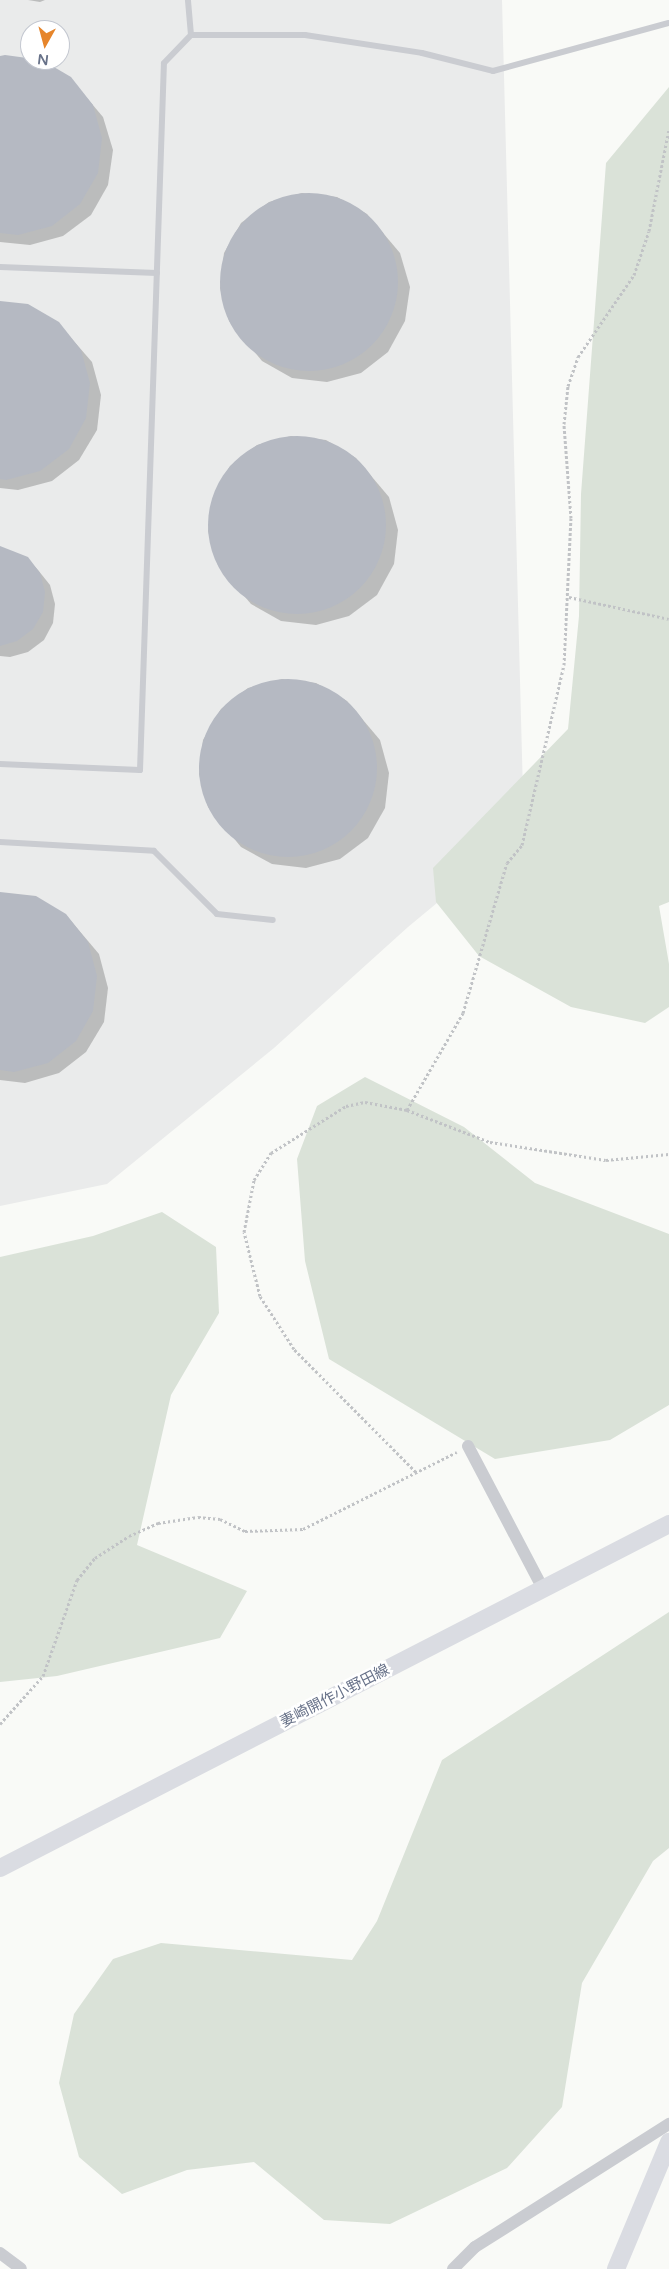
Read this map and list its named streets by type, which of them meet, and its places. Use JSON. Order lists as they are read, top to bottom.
{
  "streets": {
    "main road": ["妻崎開作小野田線"]
  },
  "north": "bottom"
}
